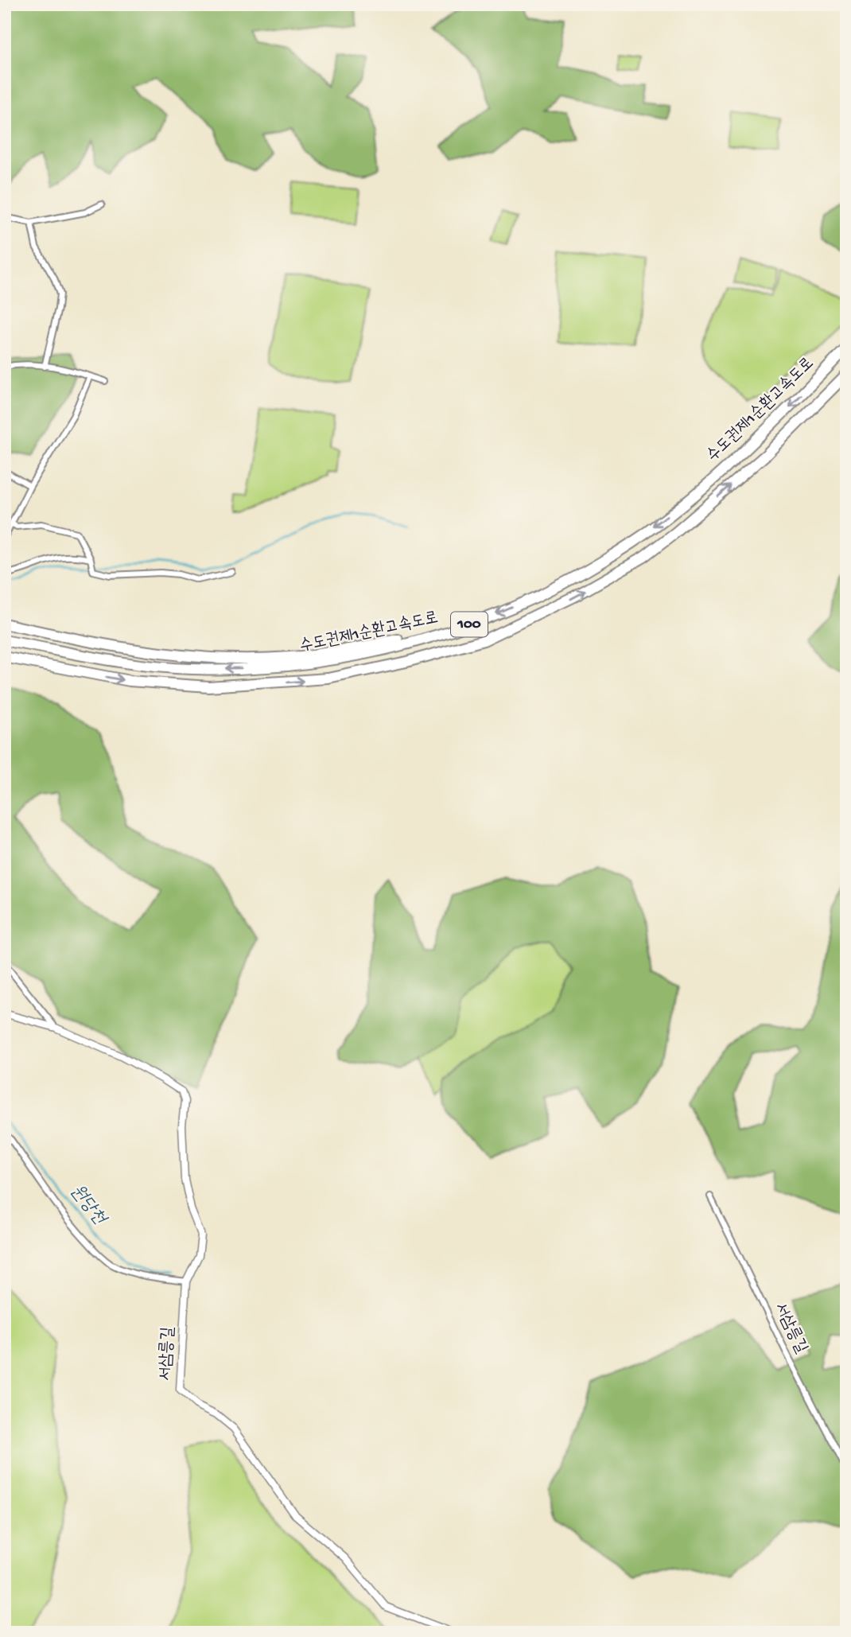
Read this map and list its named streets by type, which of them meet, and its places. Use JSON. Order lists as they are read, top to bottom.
{
  "streets": {
    "highway": ["수도권제1순환고속도로", "100"],
    "street": ["서삼릉길"]
  },
  "water": ["원당천"]
}
